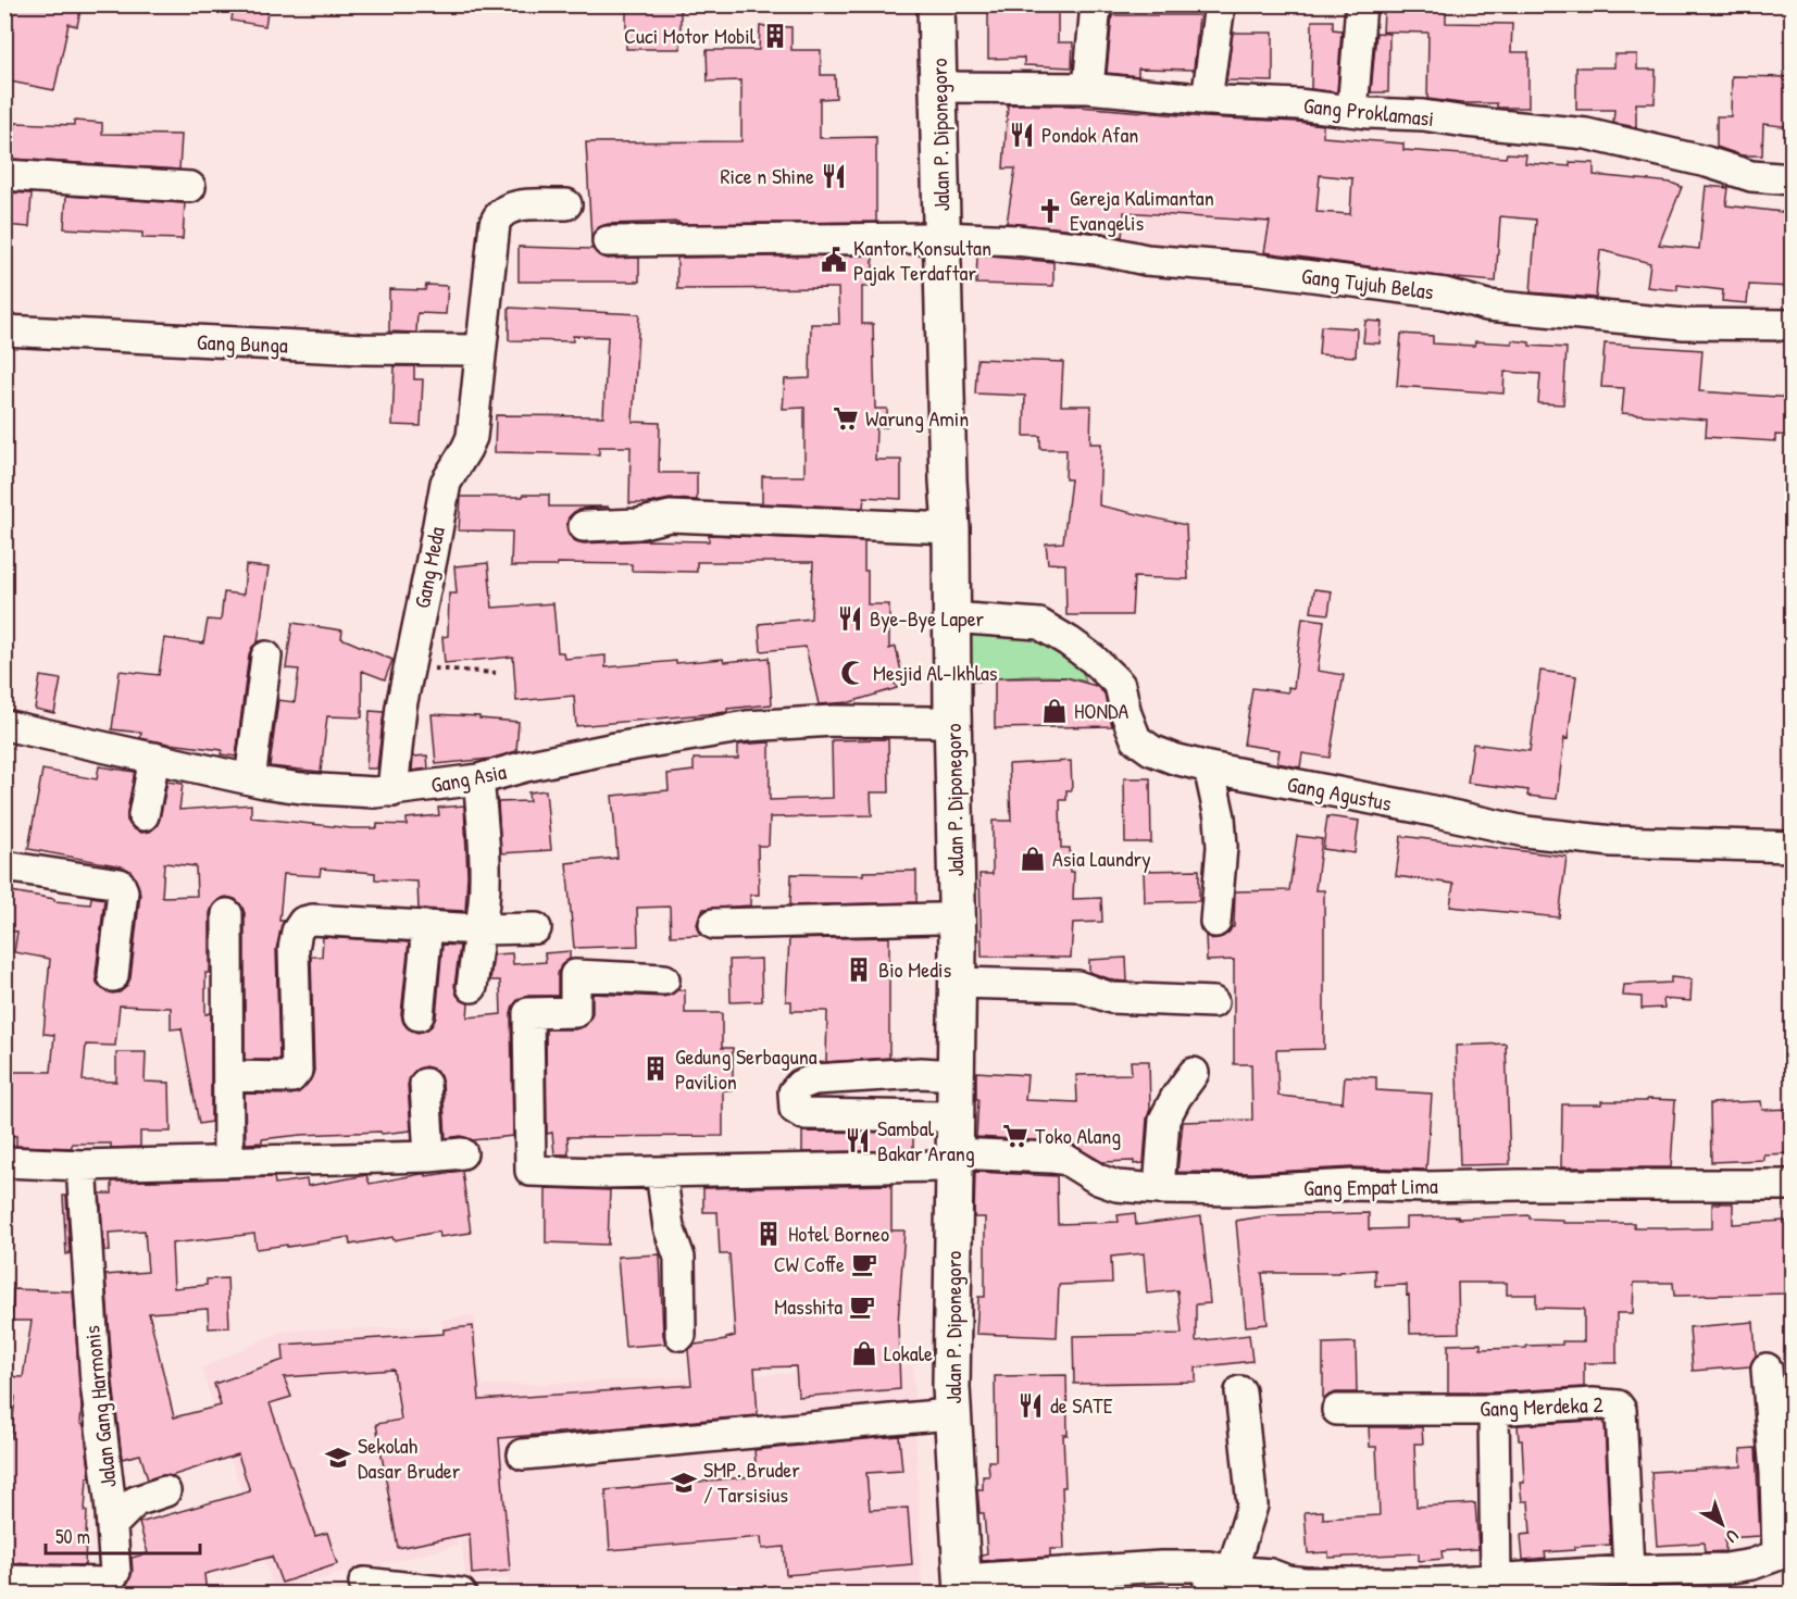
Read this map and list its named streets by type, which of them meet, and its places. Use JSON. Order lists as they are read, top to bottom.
{
  "streets": {
    "main road": ["Jalan P. Diponegoro"],
    "street": [
      "Gang Proklamasi",
      "Gang Tujuh Belas",
      "Gang Bunga",
      "Gang Meda",
      "Gang Asia",
      "Gang Agustus",
      "Gang Empat Lima",
      "Jalan Gang Harmonis",
      "Gang Merdeka 2"
    ]
  },
  "crossings": [
    ["Gang Proklamasi", "Jalan P. Diponegoro"],
    ["Jalan P. Diponegoro", "Gang Tujuh Belas"],
    ["Jalan P. Diponegoro", "Gang Asia"],
    ["Jalan P. Diponegoro", "Gang Agustus"],
    ["Jalan P. Diponegoro", "Gang Empat Lima"],
    ["Gang Bunga", "Gang Meda"],
    ["Gang Meda", "Gang Asia"]
  ],
  "places": {
    "building": [
      "Cuci Motor Mobil",
      "Bio Medis",
      "Gedung Serbaguna Pavilion",
      "Hotel Borneo"
    ],
    "restaurant": [
      "Pondok Afan",
      "Rice n Shine",
      "Bye-Bye Laper",
      "Sambal Bakar Arang",
      "de SATE"
    ],
    "church": ["Gereja Kalimantan Evangelis"],
    "public building": ["Kantor Konsultan Pajak Terdaftar"],
    "supermarket": ["Warung Amin", "Toko Alang"],
    "mosque": ["Mesjid Al-Ikhlas"],
    "shop": ["HONDA", "Asia Laundry", "Lokale"],
    "cafe": ["CW Coffe", "Masshita"],
    "school or university": ["Sekolah Dasar Bruder", "SMP. Bruder / Tarsisius"]
  },
  "scale_bar": "50 m",
  "north": "bottom right"
}
